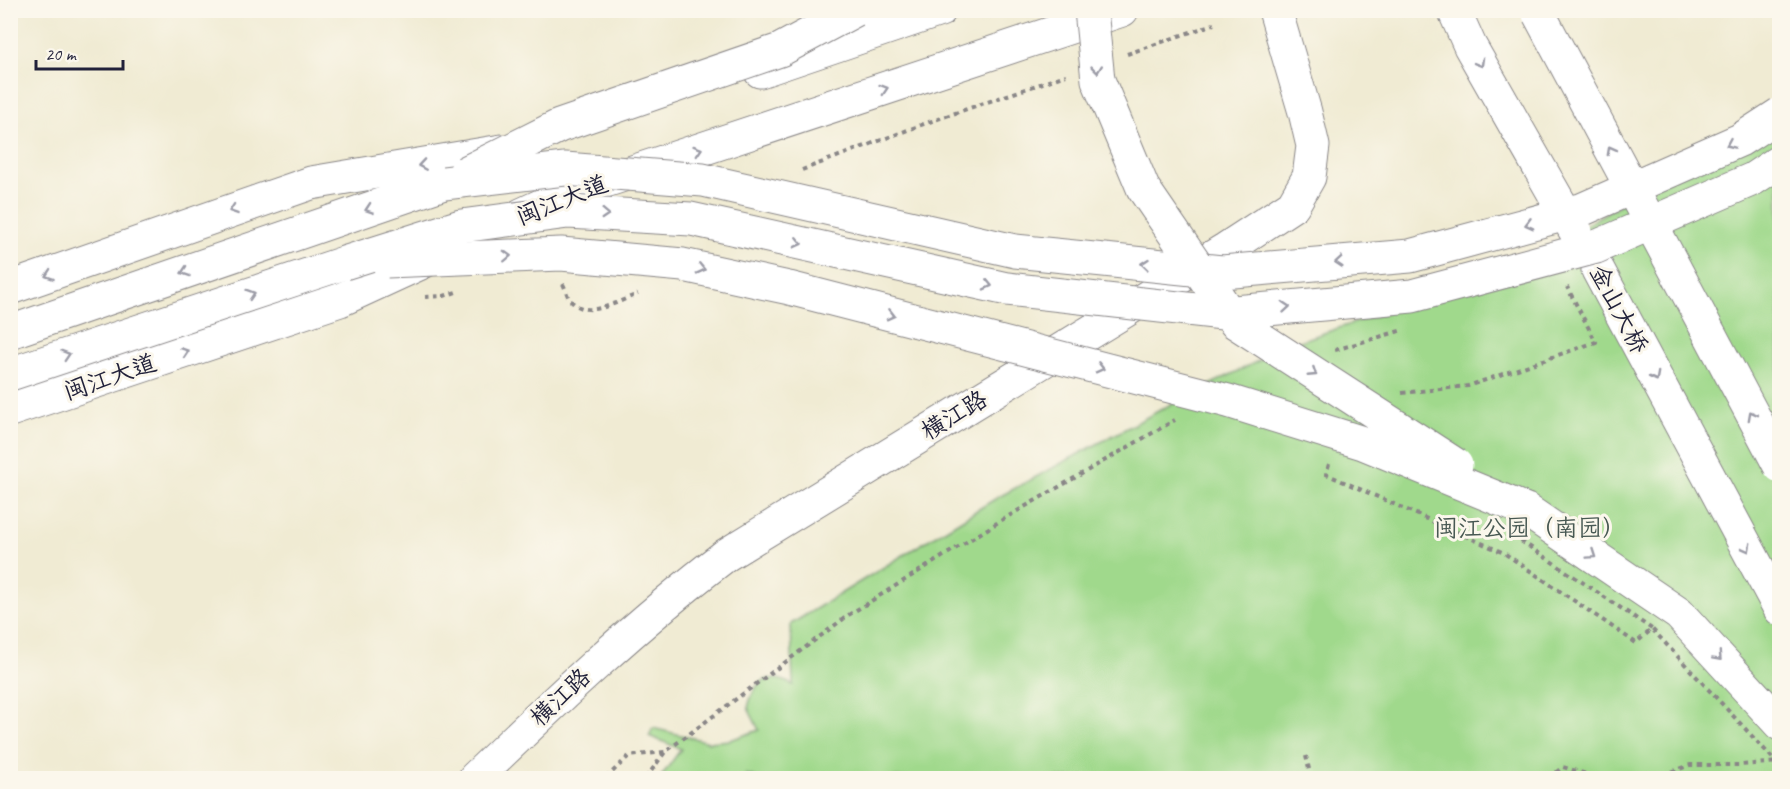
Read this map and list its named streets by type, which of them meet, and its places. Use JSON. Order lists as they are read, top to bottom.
{
  "streets": {
    "main road": ["闽江大道", "金山大桥", "横江路"]
  },
  "parks": ["闽江公园（南园）"],
  "scale_bar": "20 m"
}
